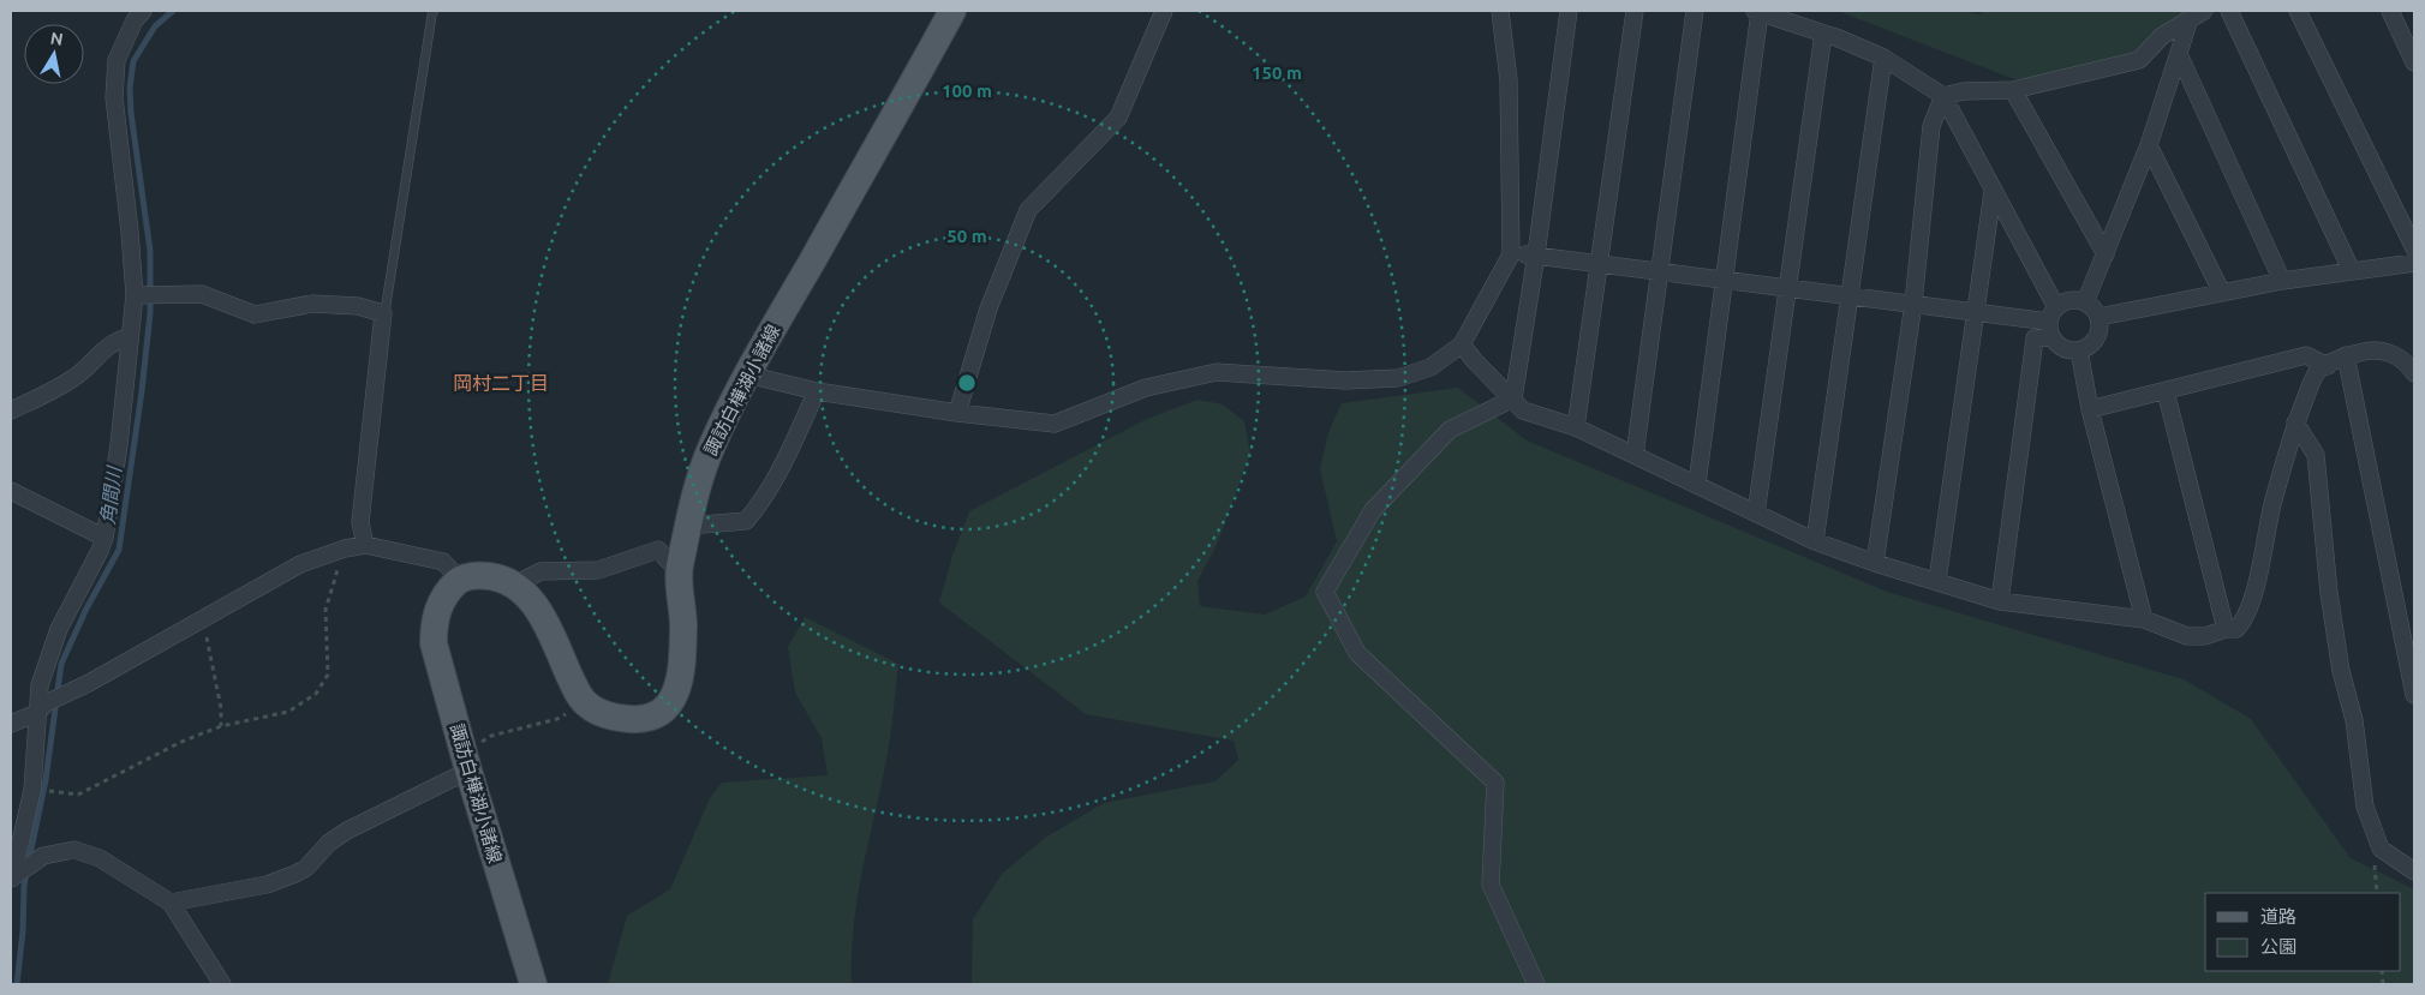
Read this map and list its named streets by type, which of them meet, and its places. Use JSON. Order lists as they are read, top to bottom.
{
  "streets": {
    "main road": ["諏訪白樺湖小諸線"]
  },
  "districts": ["岡村二丁目"],
  "water": ["角間川"],
  "legend": ["道路", "公園"],
  "north": "top",
  "rings": ["150 m", "100 m", "50 m"]
}
